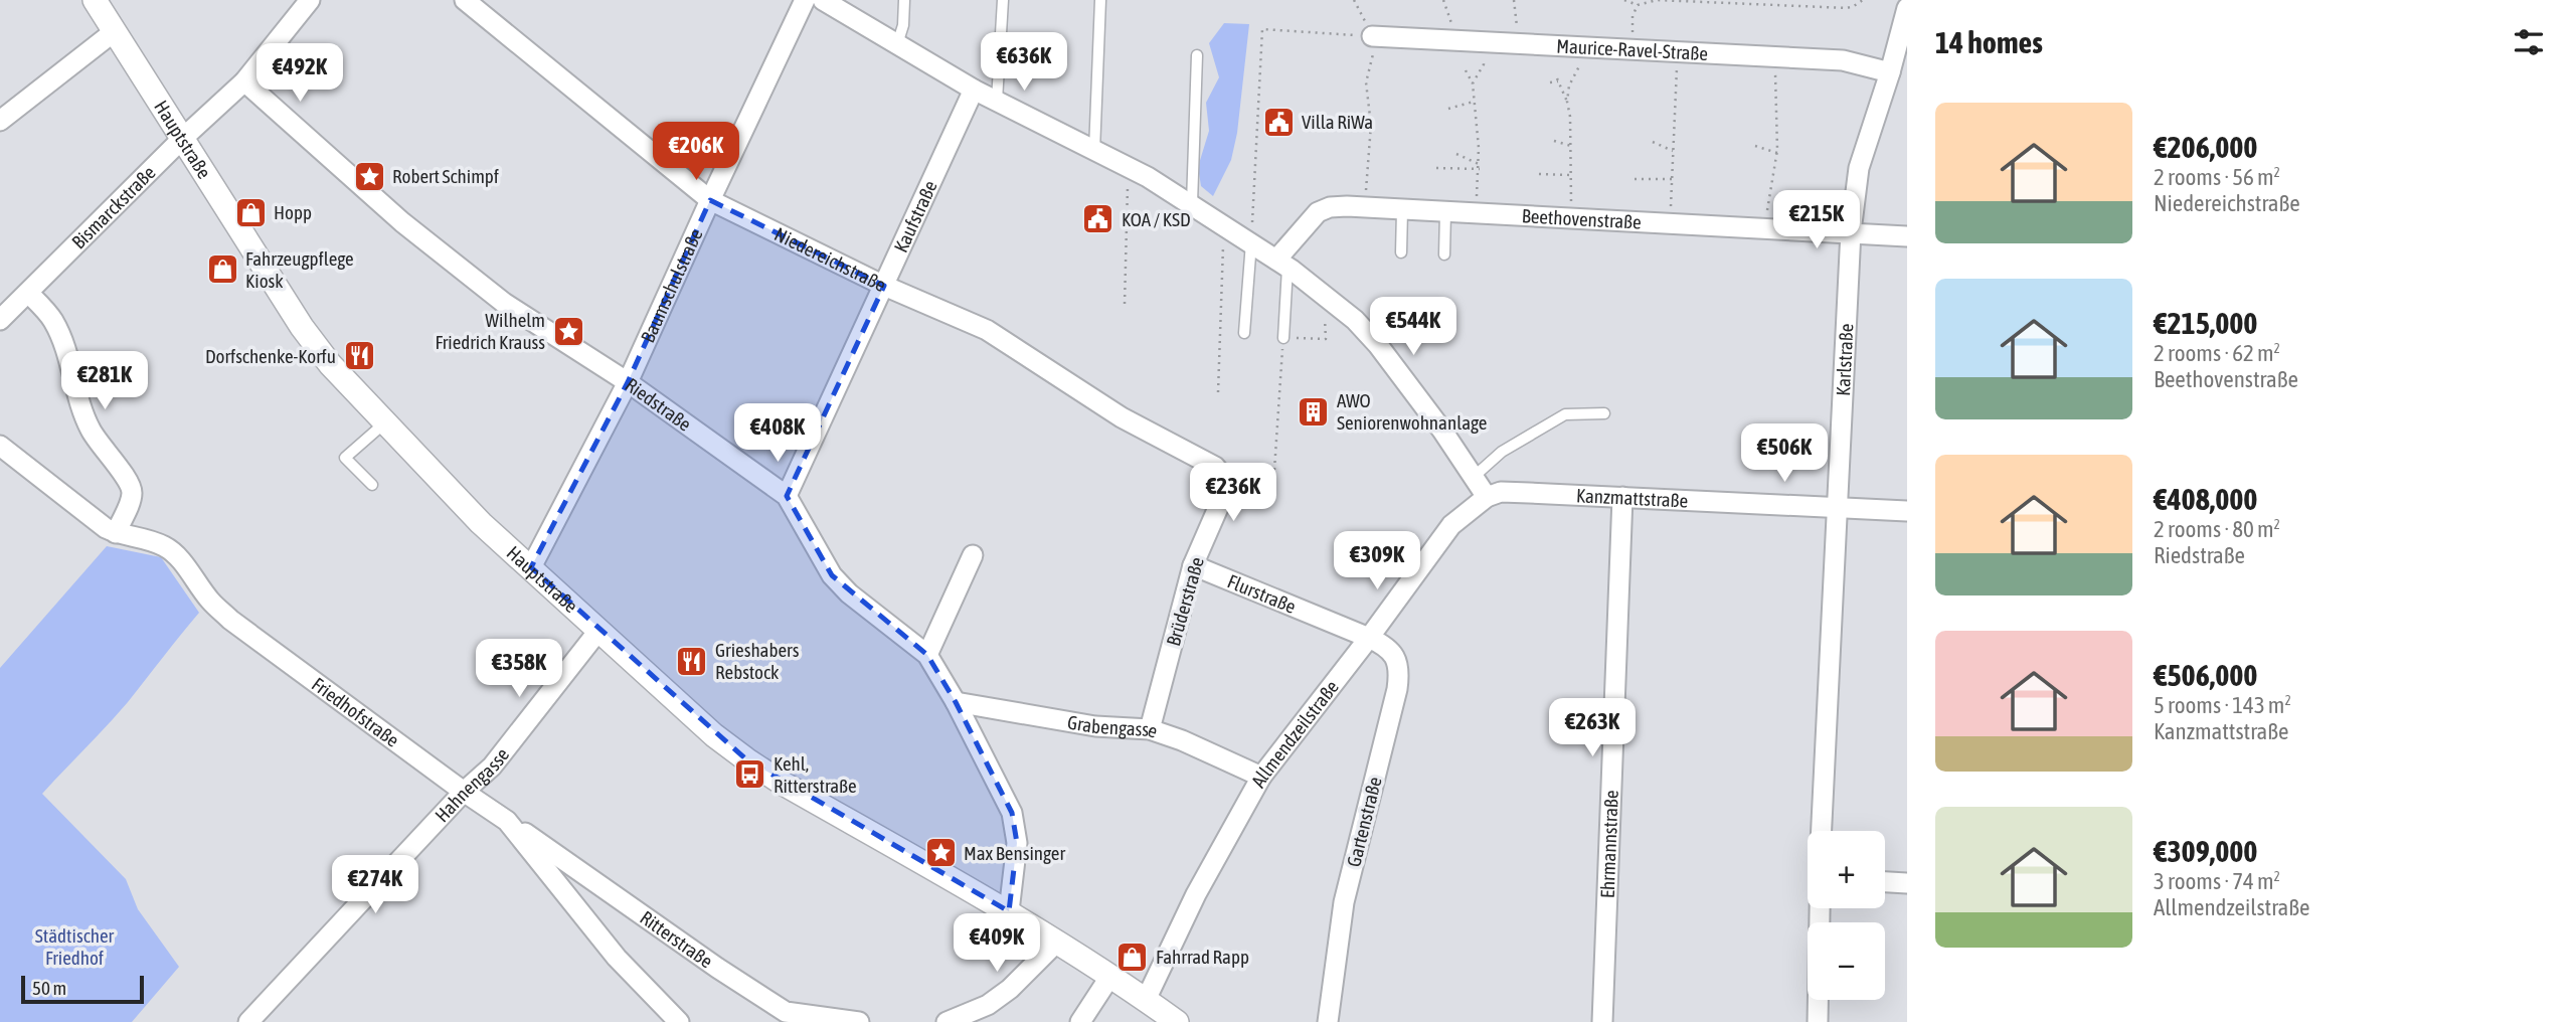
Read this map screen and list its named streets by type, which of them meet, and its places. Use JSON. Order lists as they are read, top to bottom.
{
  "streets": {
    "street": [
      "Maurice-Ravel-Straße",
      "Hauptstraße",
      "Bismarckstraße",
      "Kaufstraße",
      "Beethovenstraße",
      "Niedereichstraße",
      "Baumschulstraße",
      "Karlstraße",
      "Riedstraße",
      "Kanzmattstraße",
      "Flurstraße",
      "Brüderstraße",
      "Friedhofstraße",
      "Grabengasse",
      "Allmendzeilstraße",
      "Hahnengasse",
      "Gartenstraße",
      "Ehrmannstraße",
      "Ritterstraße"
    ]
  },
  "crossings": [
    ["Maurice-Ravel-Straße", "Karlstraße"],
    ["Hauptstraße", "Bismarckstraße"],
    ["Hauptstraße", "Baumschulstraße"],
    ["Hauptstraße", "Riedstraße"],
    ["Hauptstraße", "Allmendzeilstraße"],
    ["Hauptstraße", "Hahnengasse"],
    ["Bismarckstraße", "Riedstraße"],
    ["Kaufstraße", "Niedereichstraße"],
    ["Kaufstraße", "Riedstraße"],
    ["Beethovenstraße", "Karlstraße"],
    ["Niedereichstraße", "Baumschulstraße"],
    ["Niedereichstraße", "Brüderstraße"],
    ["Baumschulstraße", "Riedstraße"],
    ["Karlstraße", "Kanzmattstraße"],
    ["Riedstraße", "Grabengasse"],
    ["Kanzmattstraße", "Allmendzeilstraße"],
    ["Kanzmattstraße", "Ehrmannstraße"],
    ["Flurstraße", "Brüderstraße"],
    ["Flurstraße", "Allmendzeilstraße"],
    ["Flurstraße", "Gartenstraße"],
    ["Brüderstraße", "Grabengasse"],
    ["Friedhofstraße", "Hahnengasse"],
    ["Friedhofstraße", "Ritterstraße"],
    ["Grabengasse", "Allmendzeilstraße"],
    ["Allmendzeilstraße", "Gartenstraße"]
  ],
  "parks": ["Städtischer Friedhof"],
  "places": {
    "public building": ["Villa RiWa", "KOA / KSD"],
    "place": ["Robert Schimpf", "Wilhelm Friedrich Krauss", "Max Bensinger"],
    "shop": ["Hopp", "Fahrzeugpflege Kiosk", "Fahrrad Rapp"],
    "restaurant": ["Dorfschenke-Korfu", "Grieshabers Rebstock"],
    "building": ["AWO Seniorenwohnanlage"],
    "bus stop": ["Kehl, Ritterstraße"]
  },
  "scale_bar": "50 m",
  "page": {
    "heading": "14 homes",
    "price": [
      "€636K",
      "€492K",
      "€206K",
      "€215K",
      "€544K",
      "€281K",
      "€408K",
      "€506K",
      "€236K",
      "€309K",
      "€358K",
      "€263K",
      "€274K",
      "€409K"
    ],
    "list": [
      {
        "name": "€206,000",
        "note": "2 rooms · 56 m² · Niedereichstraße"
      },
      {
        "name": "€215,000",
        "note": "2 rooms · 62 m² · Beethovenstraße"
      },
      {
        "name": "€408,000",
        "note": "2 rooms · 80 m² · Riedstraße"
      },
      {
        "name": "€506,000",
        "note": "5 rooms · 143 m² · Kanzmattstraße"
      },
      {
        "name": "€309,000",
        "note": "3 rooms · 74 m² · Allmendzeilstraße"
      }
    ],
    "map_buttons": ["+", "−"],
    "scale": "50 m"
  }
}
